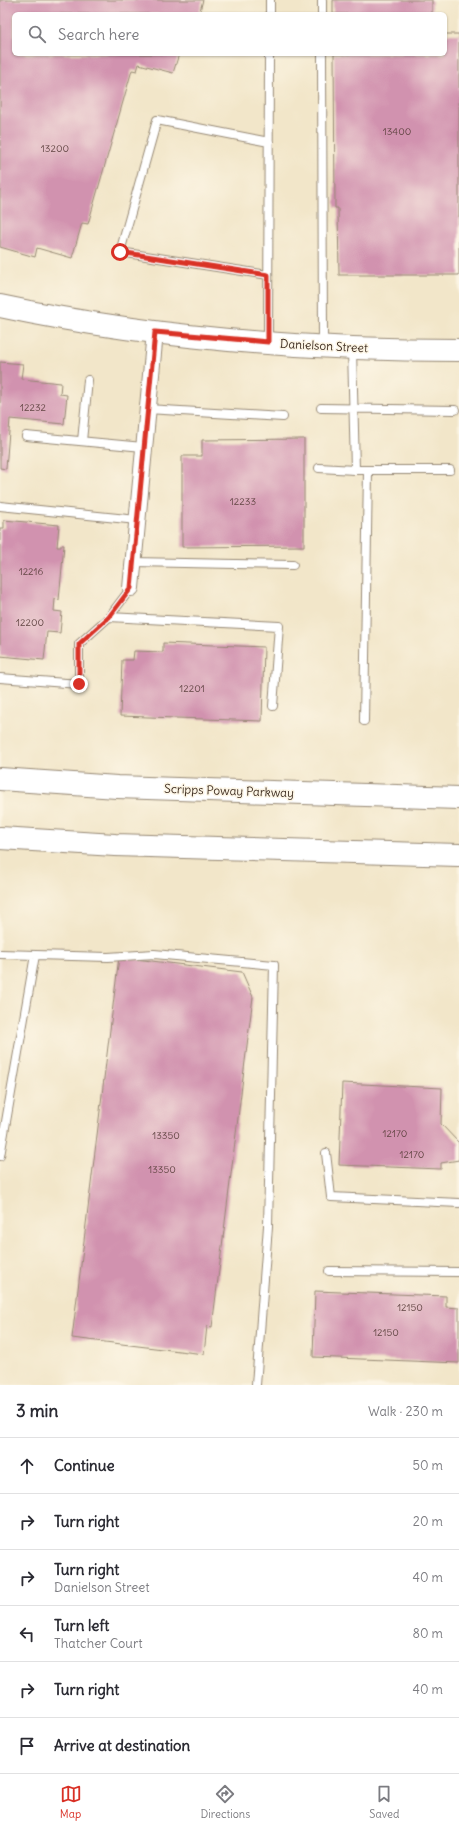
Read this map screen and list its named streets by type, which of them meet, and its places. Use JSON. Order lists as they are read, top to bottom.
{
  "streets": {
    "main road": ["Danielson Street", "Scripps Poway Parkway"]
  },
  "house_numbers": [
    "13400",
    "13200",
    "12232",
    "12233",
    "12216",
    "12200",
    "12201",
    "12170",
    "13350",
    "12170",
    "13350",
    "12150",
    "12150"
  ],
  "page": {
    "search": "Search here",
    "heading": ["3 min", "Walk · 230 m"],
    "list": [
      ["Continue", "50 m"],
      ["Turn right", "20 m"],
      ["Turn right", "Danielson Street", "40 m"],
      ["Turn left", "Thatcher Court", "80 m"],
      ["Turn right", "40 m"],
      "Arrive at destination"
    ],
    "nav": ["Map", "Directions", "Saved"]
  }
}
